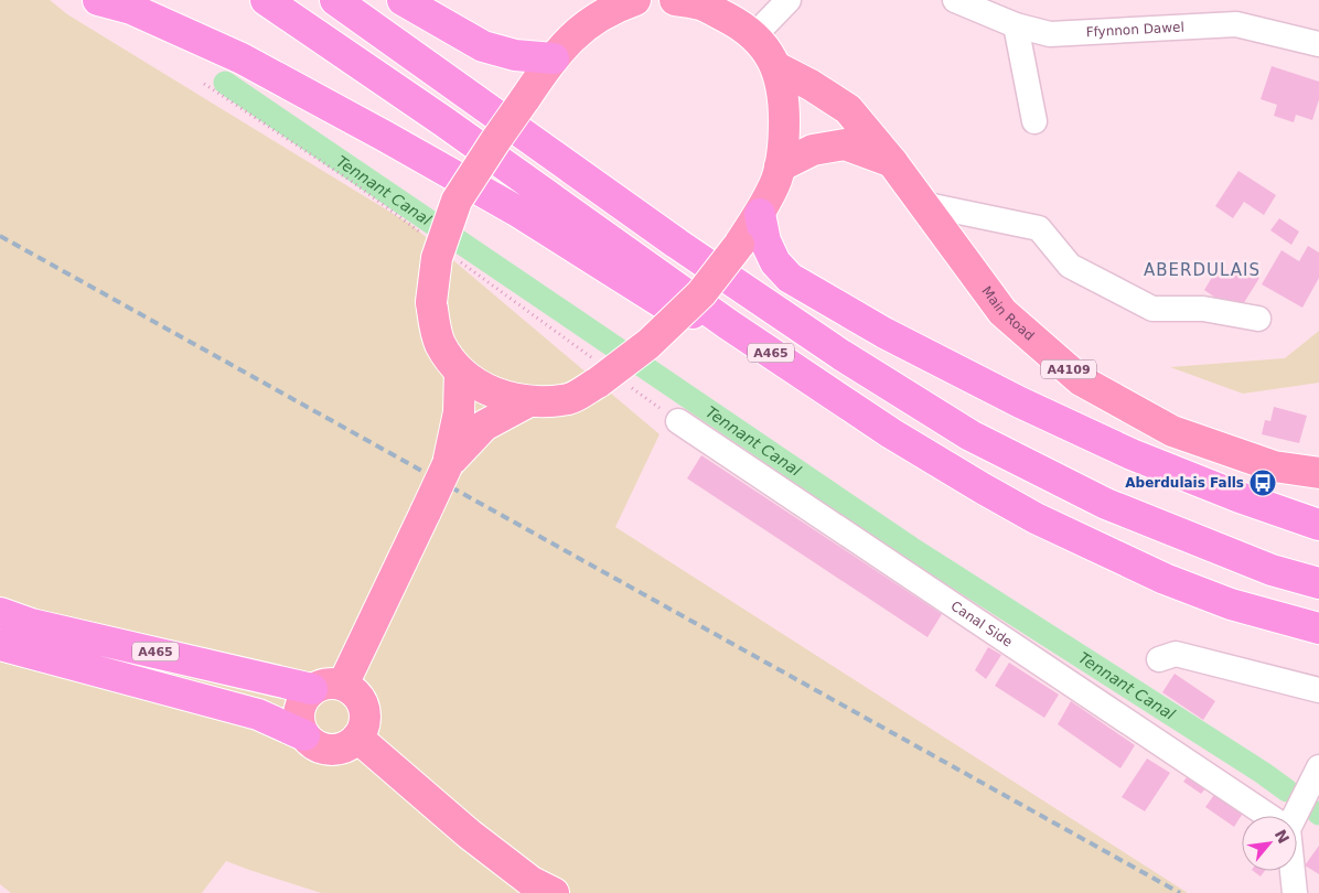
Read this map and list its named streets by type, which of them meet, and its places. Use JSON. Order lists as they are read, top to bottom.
{
  "streets": {
    "highway": ["A465"],
    "main road": ["Main Road", "A4109"],
    "street": ["Ffynnon Dawel", "Canal Side"]
  },
  "districts": ["ABERDULAIS"],
  "water": ["Tennant Canal"],
  "places": {
    "bus stop": ["Aberdulais Falls"]
  },
  "north": "top right"
}
